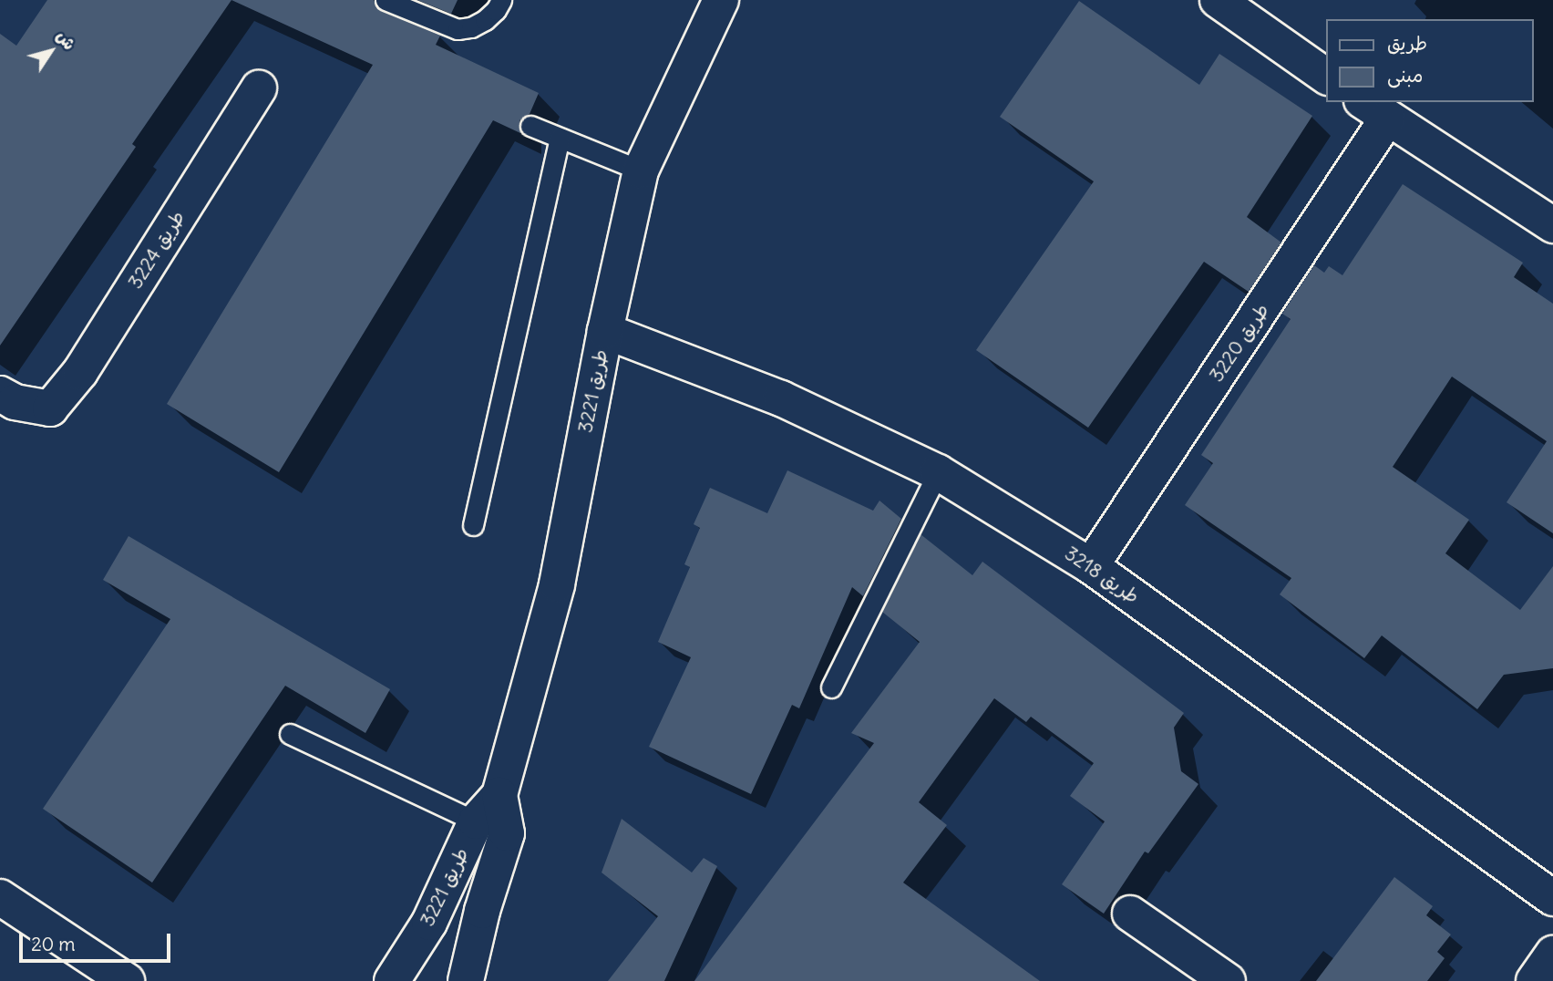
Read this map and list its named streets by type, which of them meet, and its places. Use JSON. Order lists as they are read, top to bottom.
{
  "streets": {
    "street": [
      "طريق 3224",
      "طريق 3220",
      "طريق 3221",
      "طريق 3218"
    ]
  },
  "crossings": [
    ["طريق 3220", "طريق 3218"],
    ["طريق 3221", "طريق 3218"]
  ],
  "legend": ["طريق", "مبنى"],
  "scale_bar": "20 m",
  "north": "top right"
}
